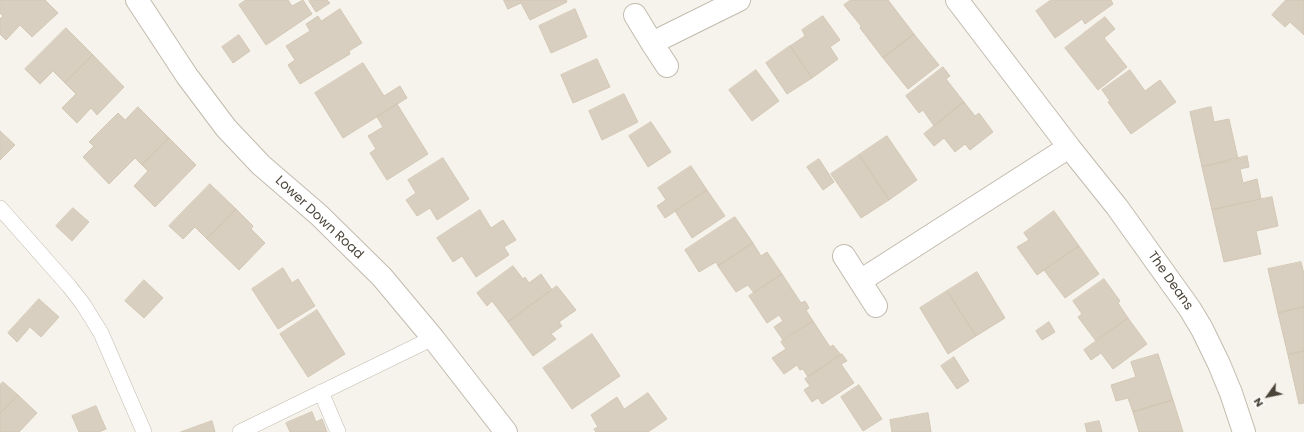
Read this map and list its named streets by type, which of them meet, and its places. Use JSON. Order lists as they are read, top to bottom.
{
  "streets": {
    "street": ["Lower Down Road", "The Deans"]
  },
  "north": "bottom left"
}
